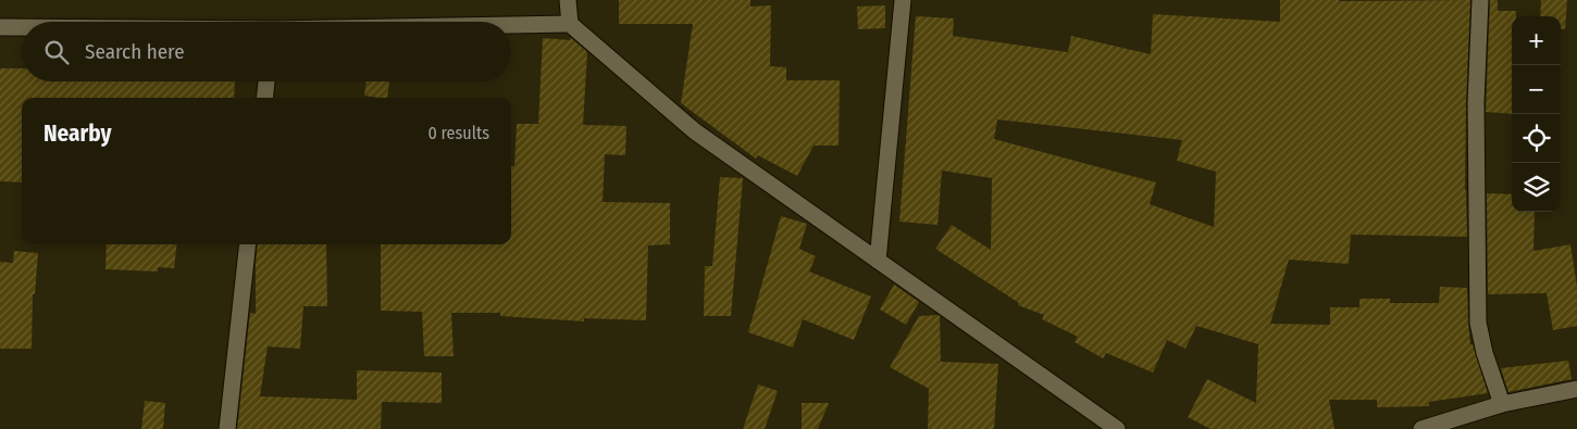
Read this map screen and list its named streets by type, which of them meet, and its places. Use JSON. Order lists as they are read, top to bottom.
{
  "page": {
    "map_buttons": ["+", "−"],
    "search": "Search here",
    "heading": ["Nearby", "0 results"]
  }
}
